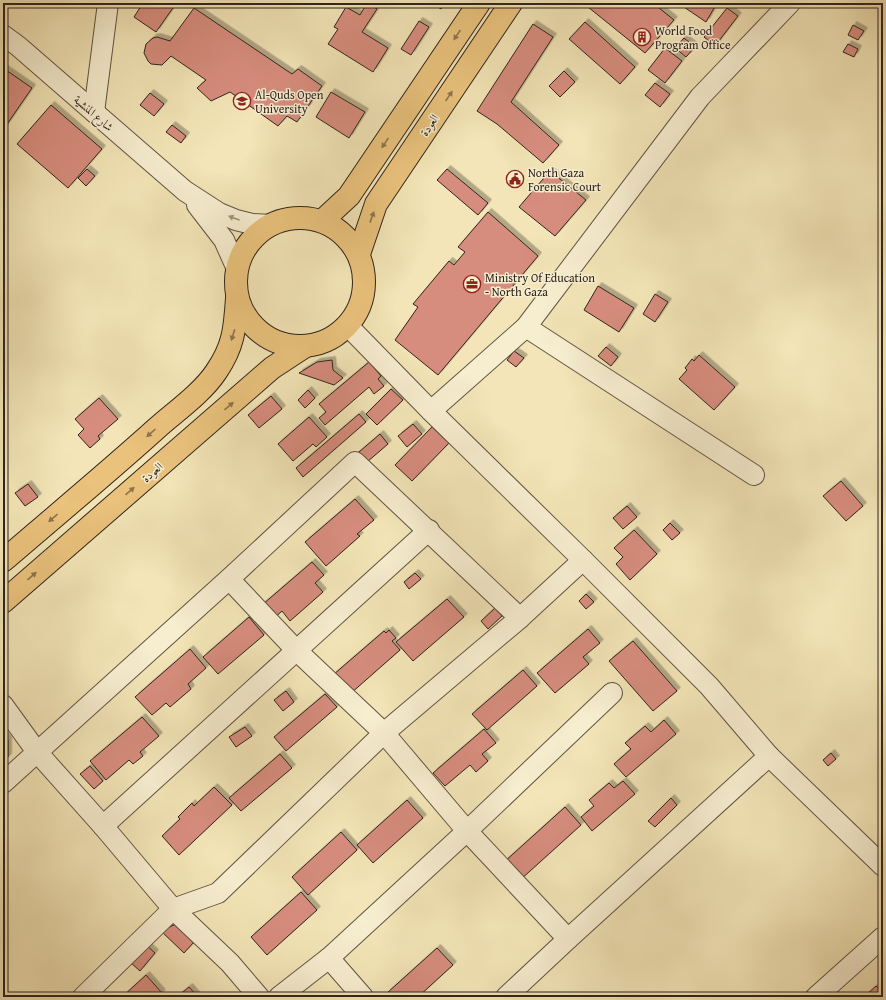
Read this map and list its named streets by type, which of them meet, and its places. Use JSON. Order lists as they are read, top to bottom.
{
  "streets": {
    "main road": ["العودة"],
    "street": ["شارع المنشية"]
  },
  "crossings": [
    ["شارع المنشية", "العودة"]
  ],
  "places": {
    "building": ["World Food Program Office"],
    "school or university": ["Al-Quds Open University"],
    "public building": ["North Gaza Forensic Court"],
    "office": ["Ministry Of Education - North Gaza"]
  }
}
